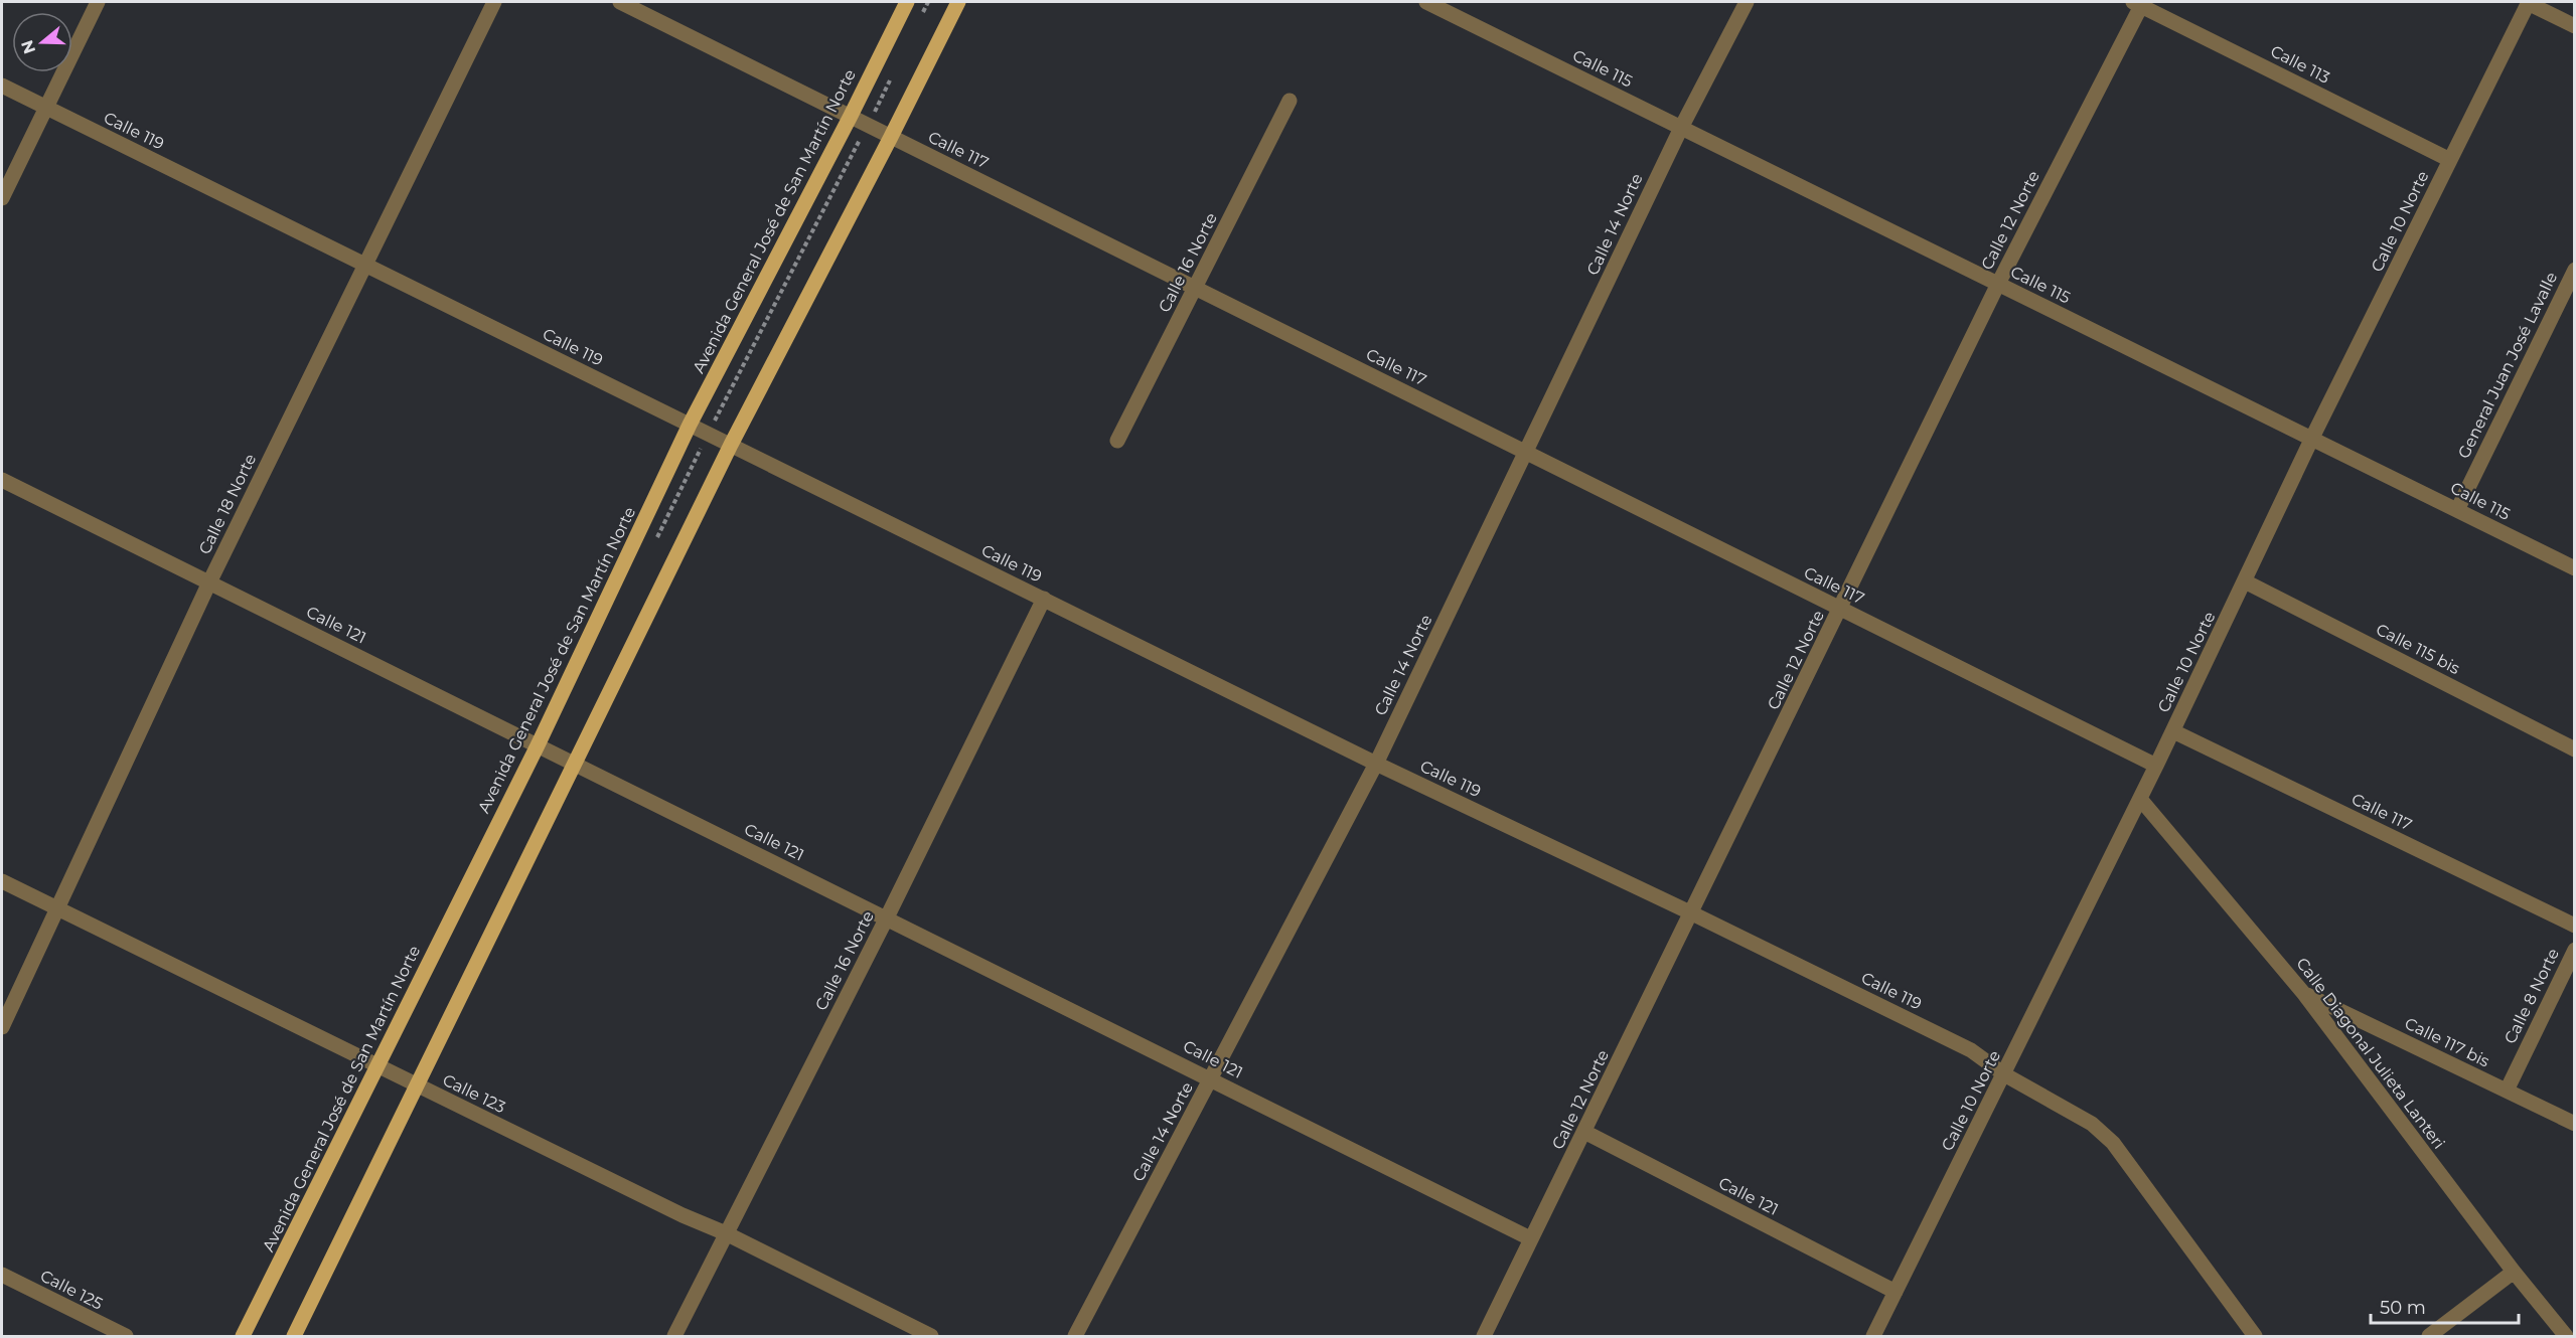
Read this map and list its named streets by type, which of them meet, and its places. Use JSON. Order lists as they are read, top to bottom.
{
  "streets": {
    "main road": ["Avenida General José de San Martín Norte"],
    "street": [
      "Calle 113",
      "Calle 115",
      "Calle 119",
      "Calle 117",
      "Calle 12 Norte",
      "Calle 10 Norte",
      "Calle 14 Norte",
      "Calle 16 Norte",
      "General Juan José Lavalle",
      "Calle 18 Norte",
      "Calle 121",
      "Calle 115 bis",
      "Calle 8 Norte",
      "Calle 117 bis",
      "Calle Diagonal Julieta Lanteri",
      "Calle 123",
      "Calle 125"
    ]
  },
  "crossings": [
    ["Calle 113", "Calle 12 Norte"],
    ["Calle 113", "Calle 10 Norte"],
    ["Calle 115", "Calle 12 Norte"],
    ["Calle 115", "Calle 10 Norte"],
    ["Calle 115", "Calle 14 Norte"],
    ["Calle 115", "General Juan José Lavalle"],
    ["Calle 119", "Calle 12 Norte"],
    ["Calle 119", "Avenida General José de San Martín Norte"],
    ["Calle 119", "Calle 10 Norte"],
    ["Calle 119", "Calle 14 Norte"],
    ["Calle 119", "Calle 16 Norte"],
    ["Calle 119", "Calle 18 Norte"],
    ["Calle 117", "Calle 12 Norte"],
    ["Calle 117", "Avenida General José de San Martín Norte"],
    ["Calle 117", "Calle 10 Norte"],
    ["Calle 117", "Calle 14 Norte"],
    ["Calle 117", "Calle 16 Norte"],
    ["Calle 12 Norte", "Calle 121"],
    ["Avenida General José de San Martín Norte", "Calle 121"],
    ["Avenida General José de San Martín Norte", "Calle 123"],
    ["Calle 10 Norte", "Calle 121"],
    ["Calle 10 Norte", "Calle 115 bis"],
    ["Calle 10 Norte", "Calle Diagonal Julieta Lanteri"],
    ["Calle 14 Norte", "Calle 121"],
    ["Calle 16 Norte", "Calle 121"],
    ["Calle 16 Norte", "Calle 123"],
    ["Calle 18 Norte", "Calle 121"],
    ["Calle 18 Norte", "Calle 123"],
    ["Calle 8 Norte", "Calle 117 bis"],
    ["Calle 117 bis", "Calle Diagonal Julieta Lanteri"]
  ],
  "scale_bar": "50 m",
  "north": "left"
}
